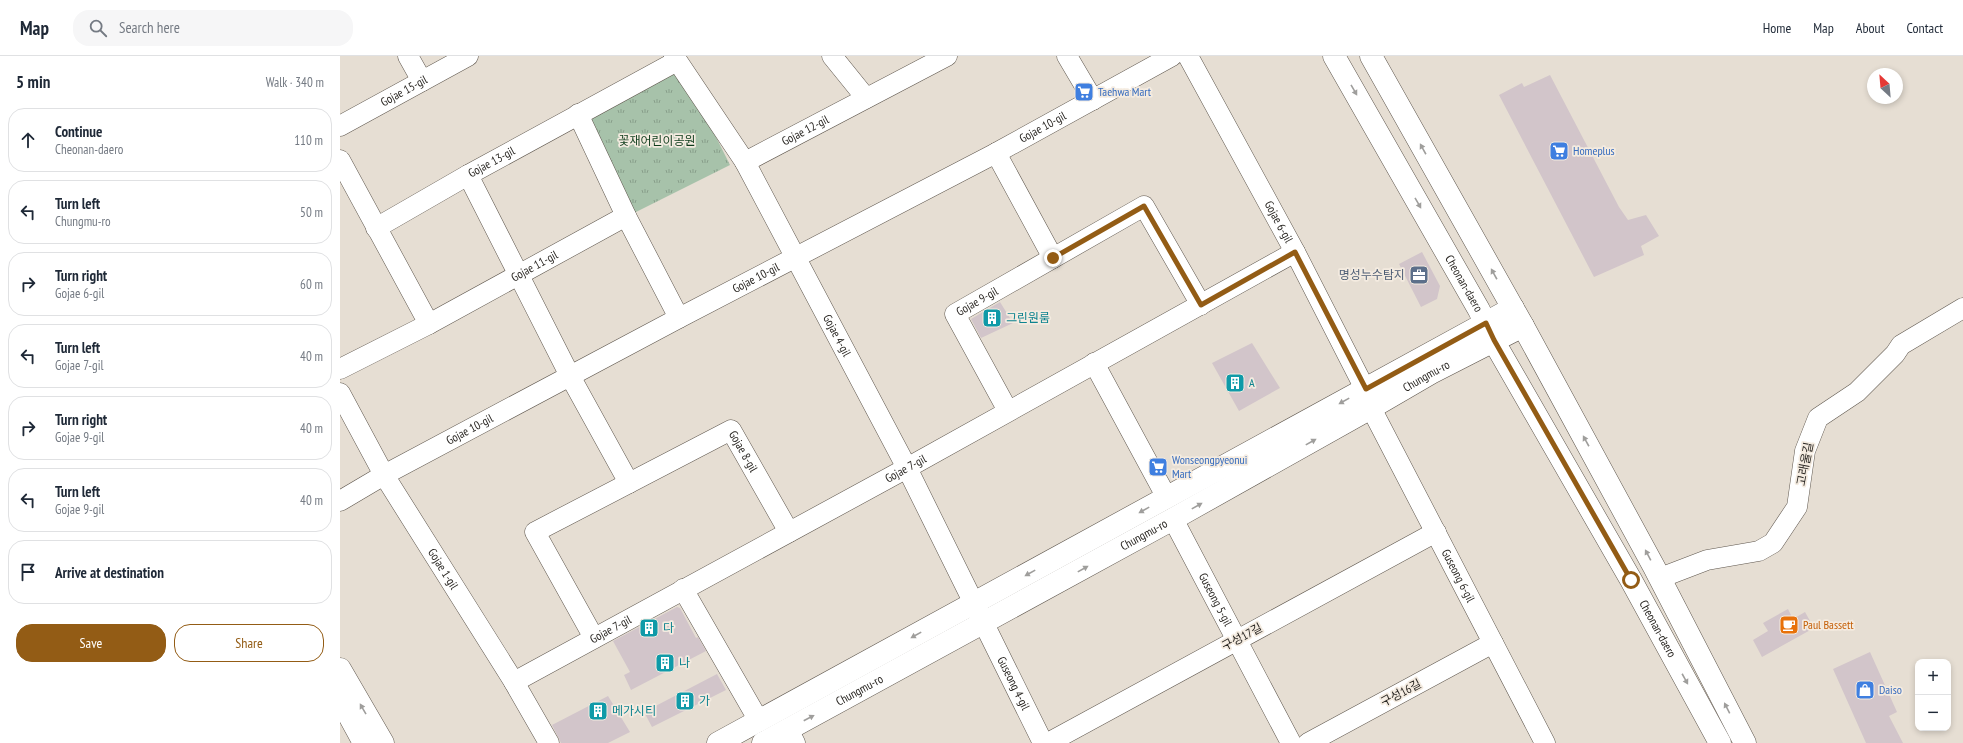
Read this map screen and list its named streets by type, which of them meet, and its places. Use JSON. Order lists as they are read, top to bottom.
{
  "streets": {
    "main road": ["Cheonan-daero", "Chungmu-ro"],
    "street": [
      "Gojae 15-gil",
      "Gojae 10-gil",
      "Gojae 12-gil",
      "Gojae 13-gil",
      "Gojae 6-gil",
      "Gojae 11-gil",
      "Gojae 9-gil",
      "Gojae 4-gil",
      "Gojae 8-gil",
      "고래울길",
      "Gojae 7-gil",
      "Gojae 1-gil",
      "Guseong 6-gil",
      "Guseong 5-gil",
      "구성17길",
      "Guseong 4-gil",
      "구성16길"
    ]
  },
  "crossings": [
    ["Gojae 10-gil", "Gojae 4-gil"],
    ["Gojae 10-gil", "Gojae 1-gil"],
    ["Gojae 12-gil", "Gojae 4-gil"],
    ["Gojae 13-gil", "Gojae 4-gil"],
    ["Gojae 6-gil", "Chungmu-ro"],
    ["Gojae 6-gil", "Gojae 7-gil"],
    ["Gojae 6-gil", "Guseong 6-gil"],
    ["Cheonan-daero", "Chungmu-ro"],
    ["Cheonan-daero", "고래울길"],
    ["Gojae 9-gil", "Gojae 7-gil"],
    ["Gojae 4-gil", "Chungmu-ro"],
    ["Gojae 4-gil", "Gojae 7-gil"],
    ["Gojae 4-gil", "Guseong 4-gil"],
    ["Chungmu-ro", "Guseong 6-gil"],
    ["Chungmu-ro", "Guseong 5-gil"],
    ["Chungmu-ro", "Guseong 4-gil"],
    ["Gojae 8-gil", "Gojae 7-gil"],
    ["Gojae 7-gil", "Gojae 1-gil"],
    ["Guseong 6-gil", "구성17길"],
    ["Guseong 6-gil", "구성16길"],
    ["Guseong 5-gil", "구성17길"]
  ],
  "parks": ["꽃재어린이공원"],
  "places": {
    "supermarket": ["Taehwa Mart", "Homeplus", "Wonseongpyeonui Mart"],
    "office": ["명성누수탐지"],
    "building": [
      "그린원룸",
      "A",
      "다",
      "나",
      "가",
      "메가시티"
    ],
    "cafe": ["Paul Bassett"],
    "shop": ["Daiso"]
  },
  "north": "top left",
  "page": {
    "header": "Map",
    "search": "Search here",
    "nav": [
      "Home",
      "Map",
      "About",
      "Contact"
    ],
    "heading": ["5 min", "Walk · 340 m"],
    "list": [
      ["Continue", "Cheonan-daero", "110 m"],
      ["Turn left", "Chungmu-ro", "50 m"],
      ["Turn right", "Gojae 6-gil", "60 m"],
      ["Turn left", "Gojae 7-gil", "40 m"],
      ["Turn right", "Gojae 9-gil", "40 m"],
      ["Turn left", "Gojae 9-gil", "40 m"],
      "Arrive at destination"
    ],
    "buttons": ["Save", "Share"],
    "map_buttons": ["+", "−"]
  }
}
